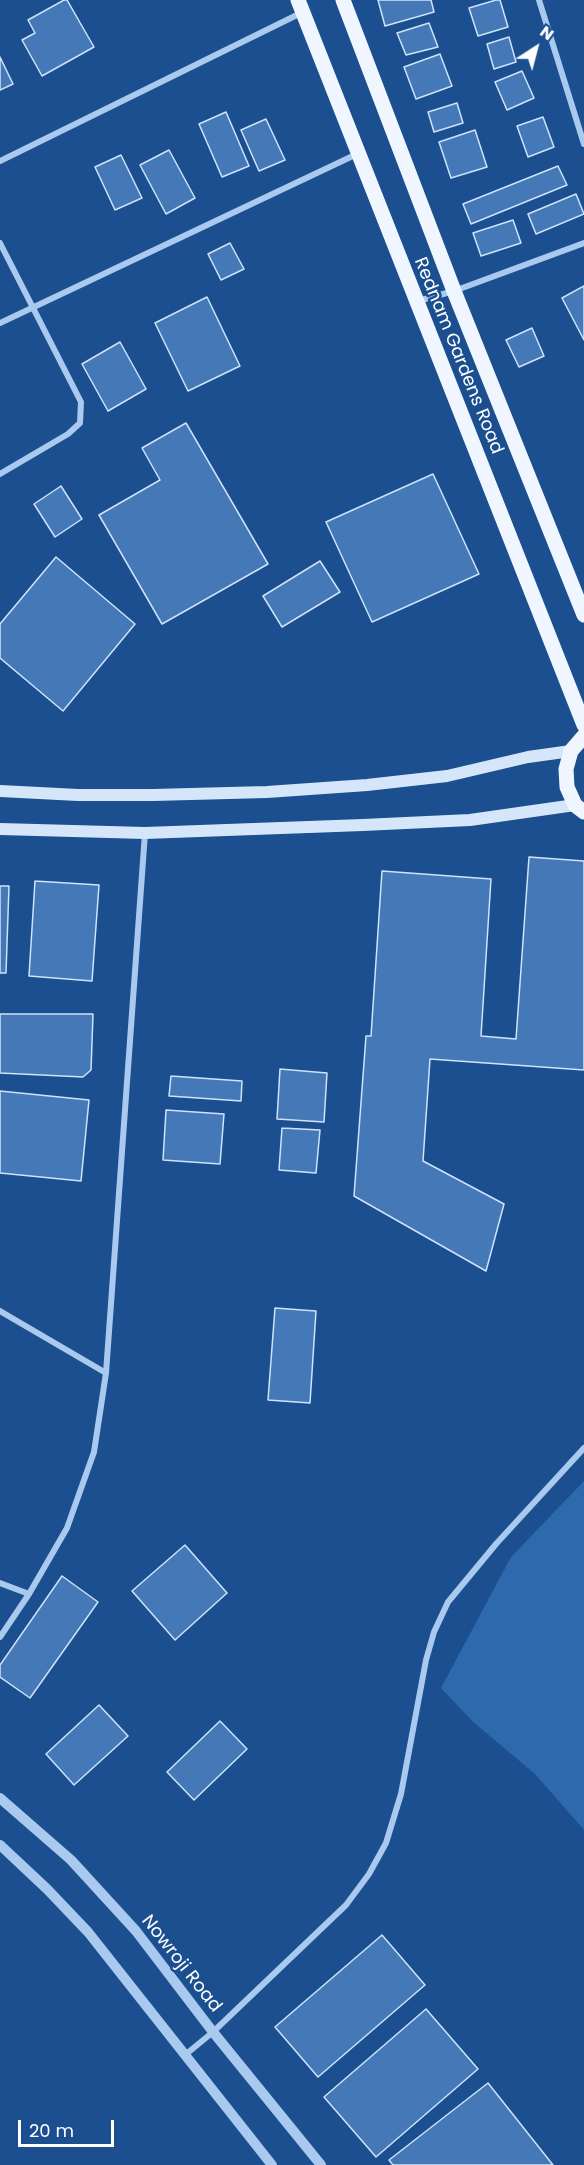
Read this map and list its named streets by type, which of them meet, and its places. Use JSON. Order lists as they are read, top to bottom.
{
  "streets": {
    "main road": ["Rednam Gardens Road"],
    "street": ["Nowroji Road"]
  },
  "scale_bar": "20 m",
  "north": "top right"
}
